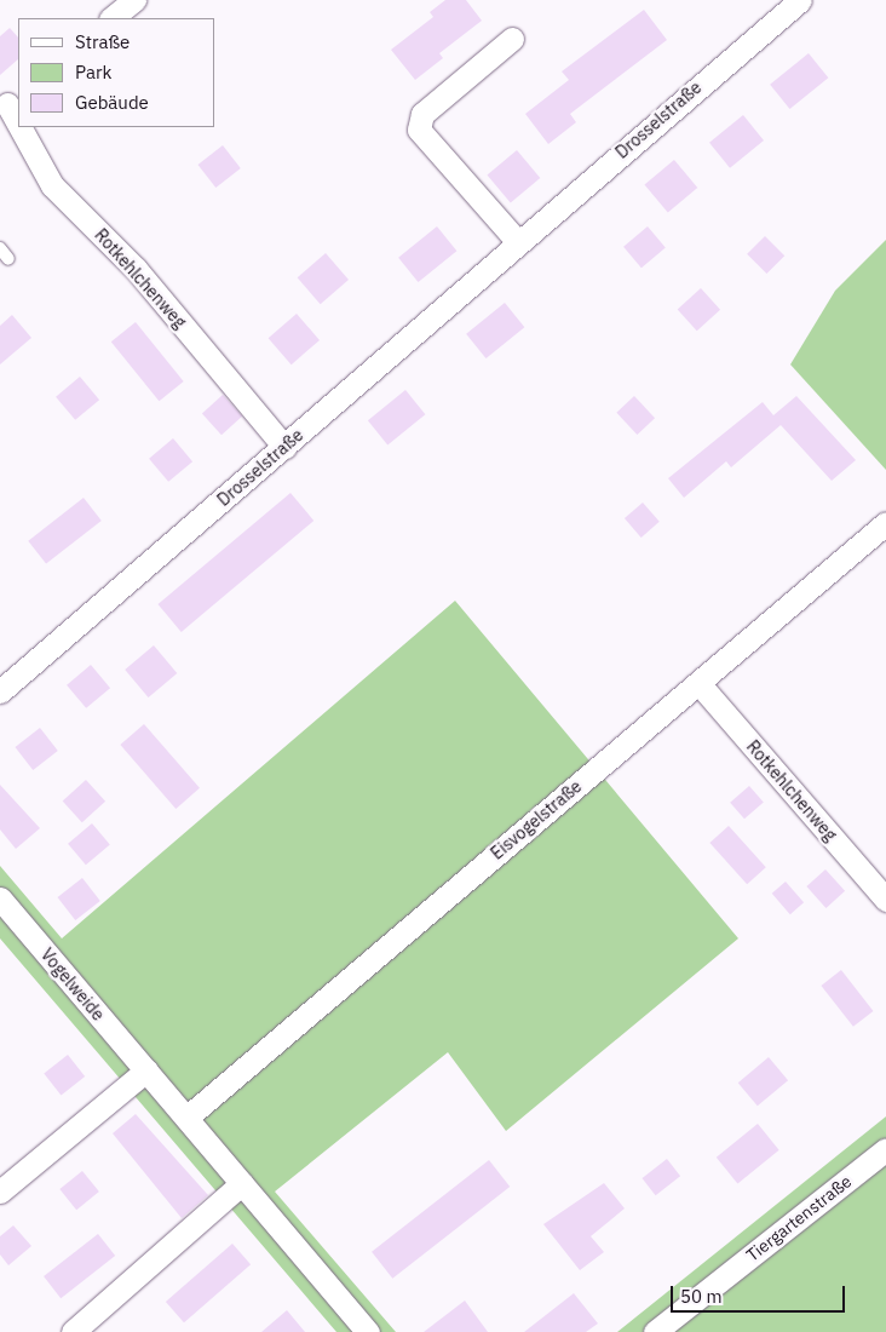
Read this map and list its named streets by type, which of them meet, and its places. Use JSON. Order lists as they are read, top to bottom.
{
  "streets": {
    "street": [
      "Drosselstraße",
      "Rotkehlchenweg",
      "Eisvogelstraße",
      "Vogelweide",
      "Tiergartenstraße"
    ]
  },
  "crossings": [
    ["Drosselstraße", "Rotkehlchenweg"],
    ["Rotkehlchenweg", "Eisvogelstraße"],
    ["Eisvogelstraße", "Vogelweide"]
  ],
  "legend": ["Straße", "Park", "Gebäude"],
  "scale_bar": "50 m"
}
